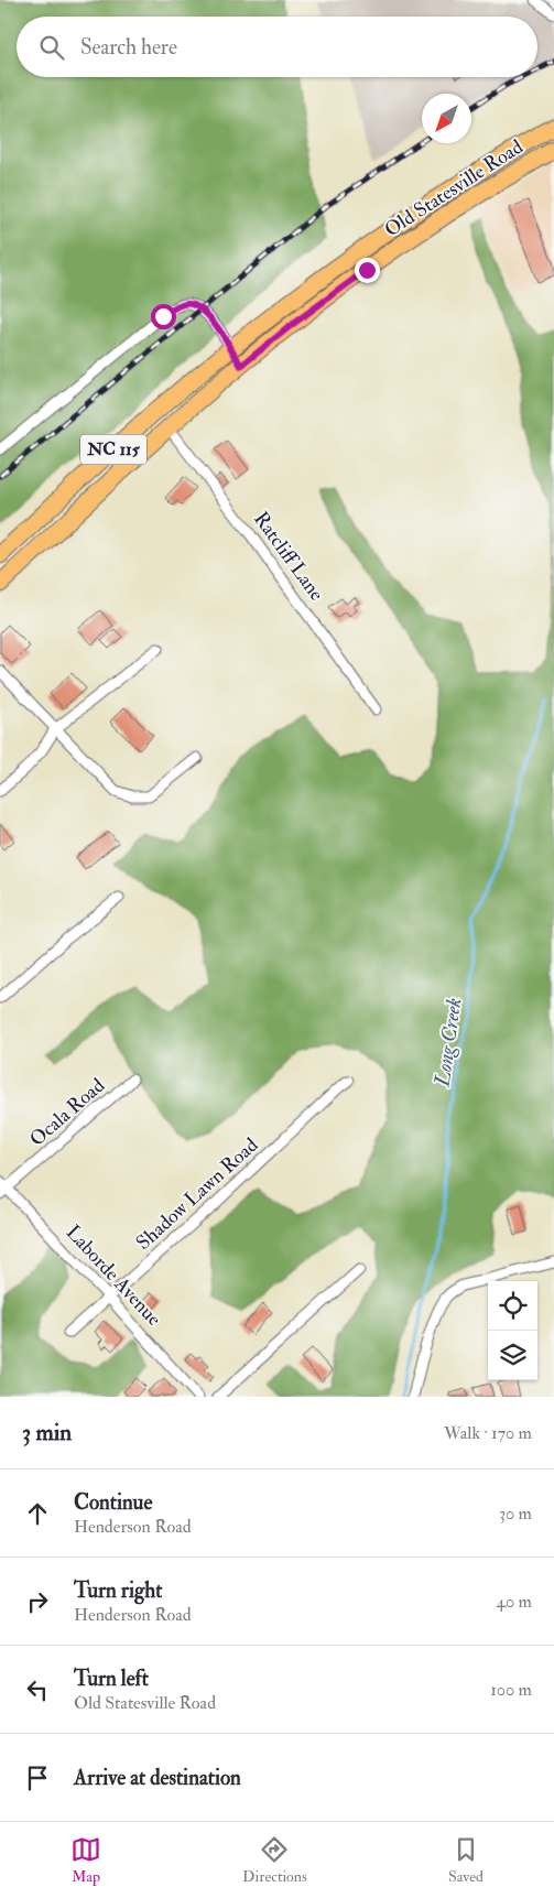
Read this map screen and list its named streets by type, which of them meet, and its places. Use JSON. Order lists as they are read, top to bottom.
{
  "streets": {
    "main road": ["Old Statesville Road", "NC 115"],
    "street": [
      "Ratcliff Lane",
      "Ocala Road",
      "Shadow Lawn Road",
      "Laborde Avenue"
    ]
  },
  "crossings": [
    ["Old Statesville Road", "Ratcliff Lane"],
    ["Ocala Road", "Laborde Avenue"],
    ["Shadow Lawn Road", "Laborde Avenue"]
  ],
  "water": ["Long Creek"],
  "north": "bottom left",
  "page": {
    "search": "Search here",
    "heading": ["3 min", "Walk · 170 m"],
    "list": [
      ["Continue", "Henderson Road", "30 m"],
      ["Turn right", "Henderson Road", "40 m"],
      ["Turn left", "Old Statesville Road", "100 m"],
      "Arrive at destination"
    ],
    "nav": ["Map", "Directions", "Saved"]
  }
}
